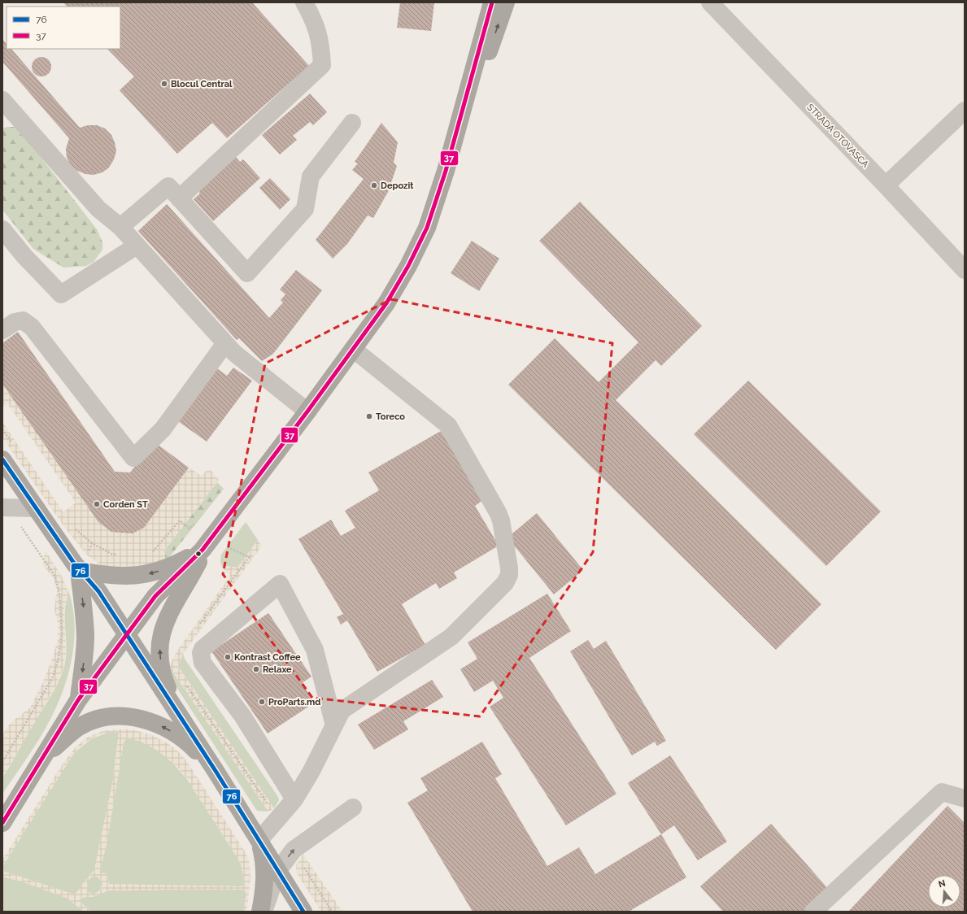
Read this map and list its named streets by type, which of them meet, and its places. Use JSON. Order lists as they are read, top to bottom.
{
  "streets": {
    "street": ["STRADA OTOVASCA"]
  },
  "places": [
    "Blocul Central",
    "Depozit",
    "Toreco",
    "Corden ST",
    "Kontrast Coffee",
    "Relaxe",
    "ProParts.md"
  ],
  "lines": ["transit line 37", "transit line 76"],
  "legend": ["76", "37"],
  "north": "top"
}
